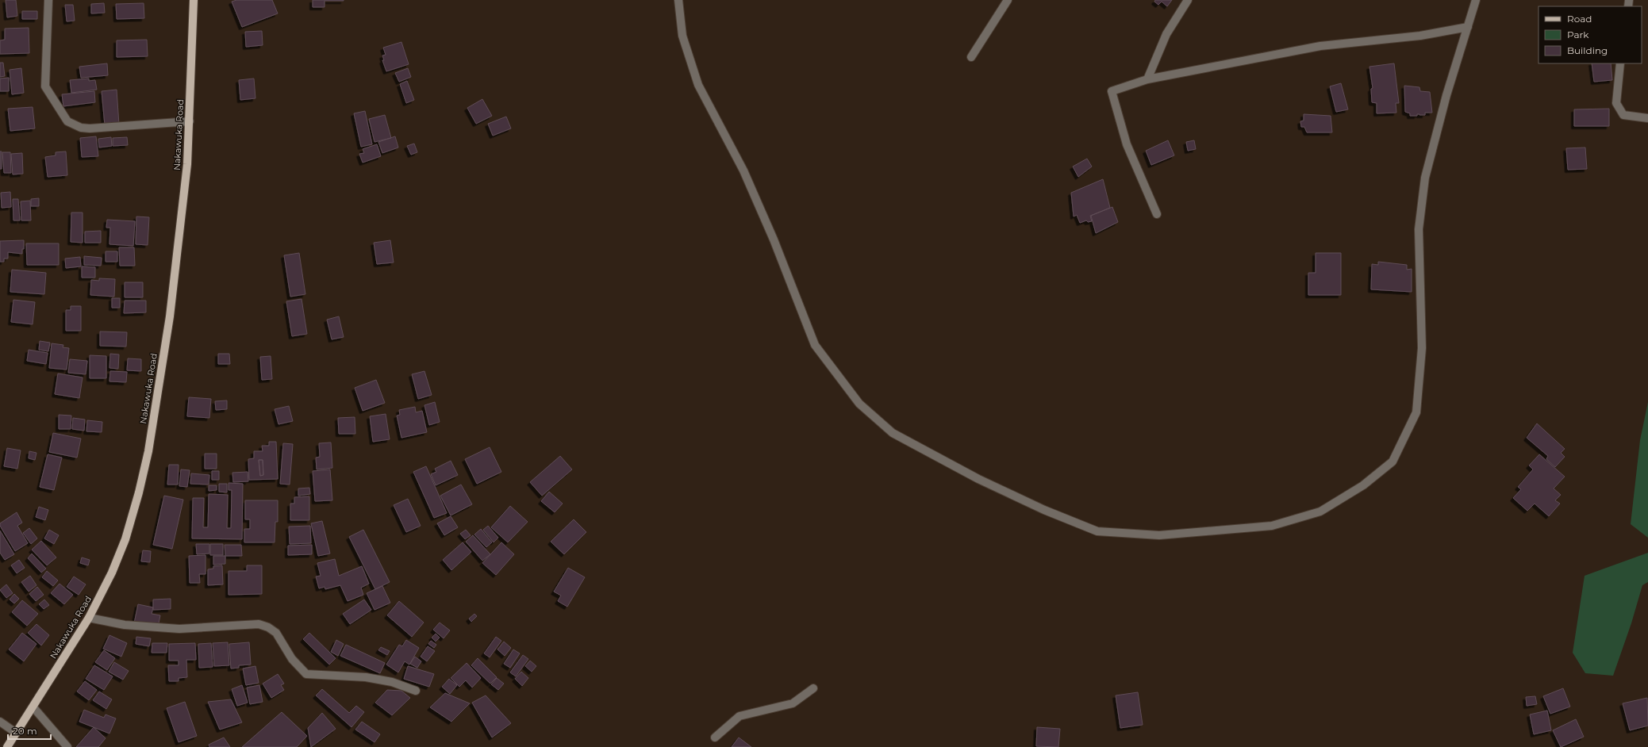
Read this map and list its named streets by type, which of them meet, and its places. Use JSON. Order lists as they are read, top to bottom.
{
  "streets": {
    "main road": ["Nakawuka Road"]
  },
  "legend": ["Road", "Park", "Building"],
  "scale_bar": "20 m"
}
